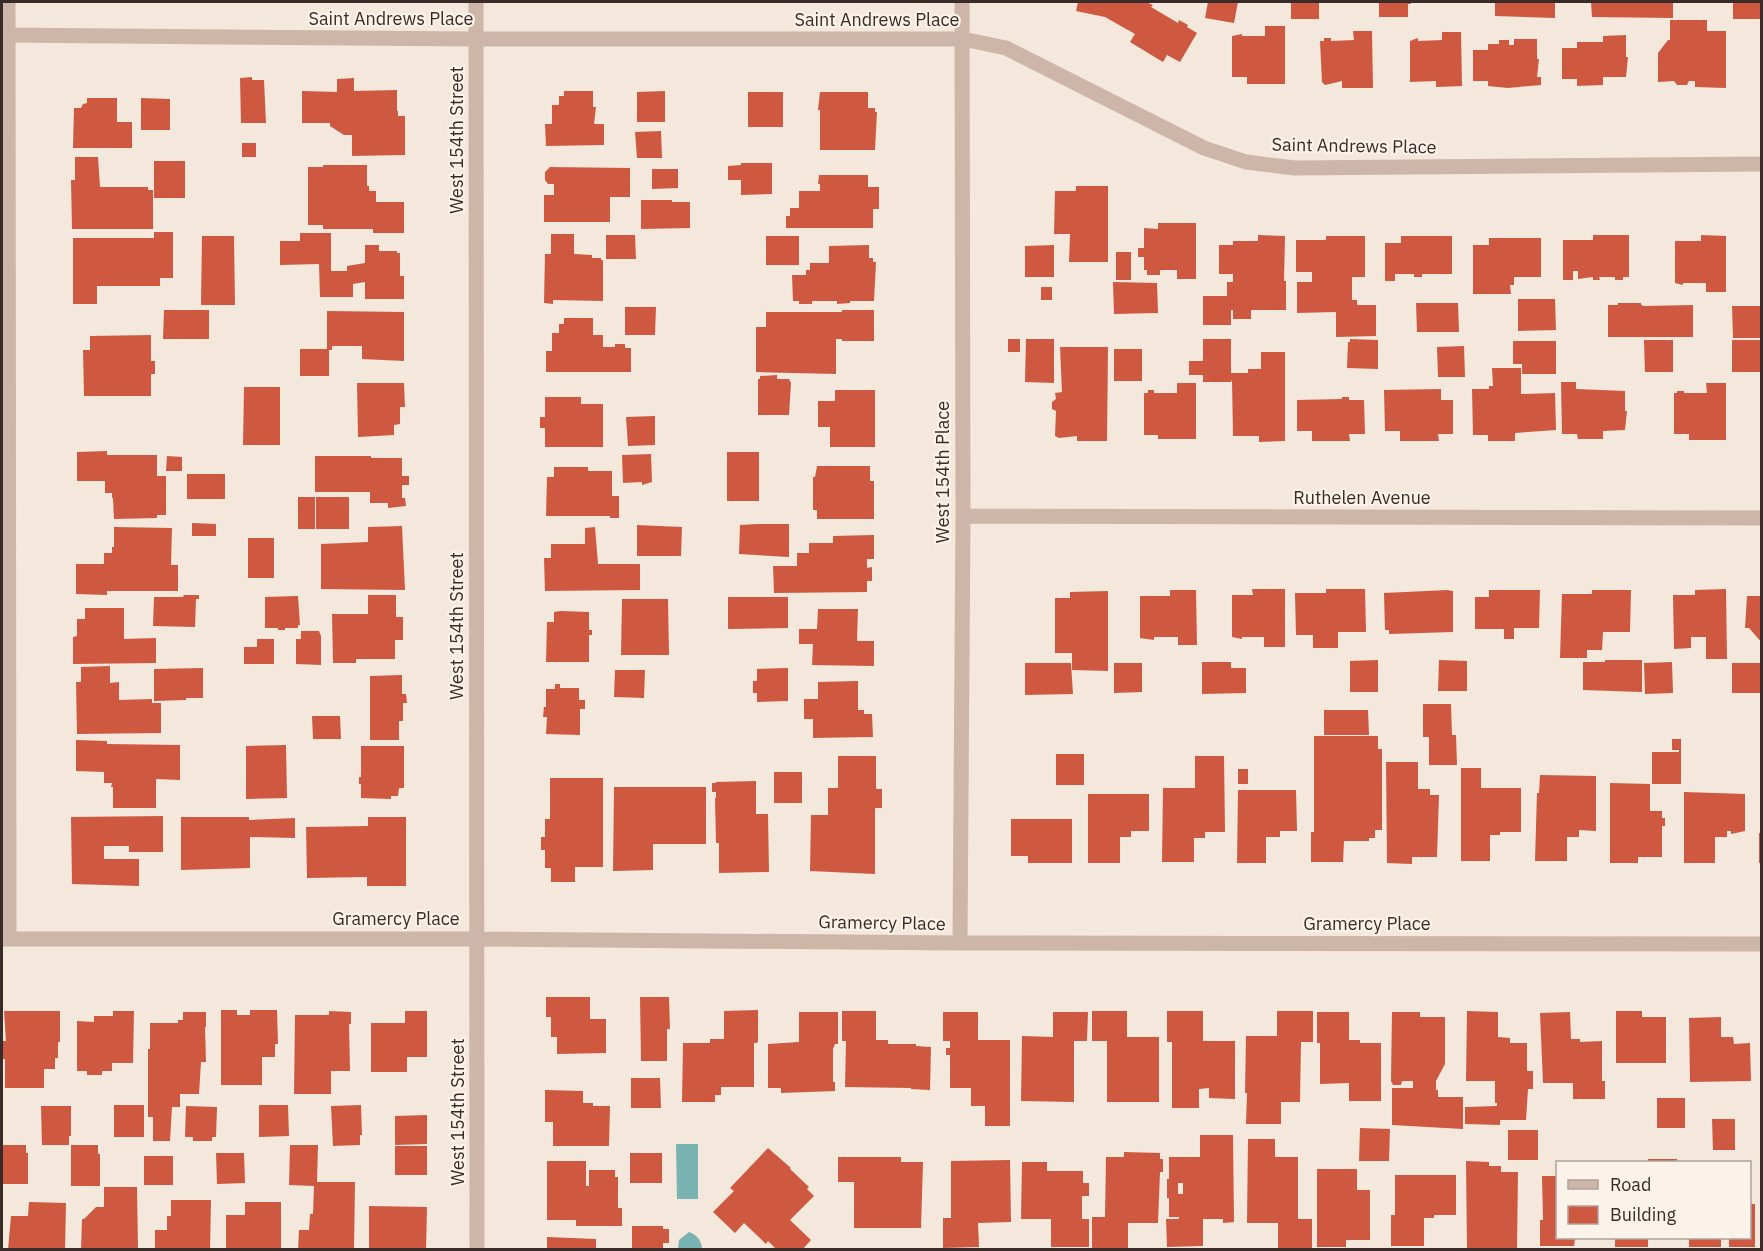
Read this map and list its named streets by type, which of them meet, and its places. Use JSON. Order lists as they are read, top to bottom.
{
  "streets": {
    "street": [
      "Saint Andrews Place",
      "West 154th Street",
      "West 154th Place",
      "Ruthelen Avenue",
      "Gramercy Place"
    ]
  },
  "crossings": [
    ["Saint Andrews Place", "West 154th Street"],
    ["Saint Andrews Place", "West 154th Place"],
    ["West 154th Street", "Gramercy Place"],
    ["West 154th Place", "Ruthelen Avenue"],
    ["West 154th Place", "Gramercy Place"]
  ],
  "legend": ["Road", "Building"]
}
